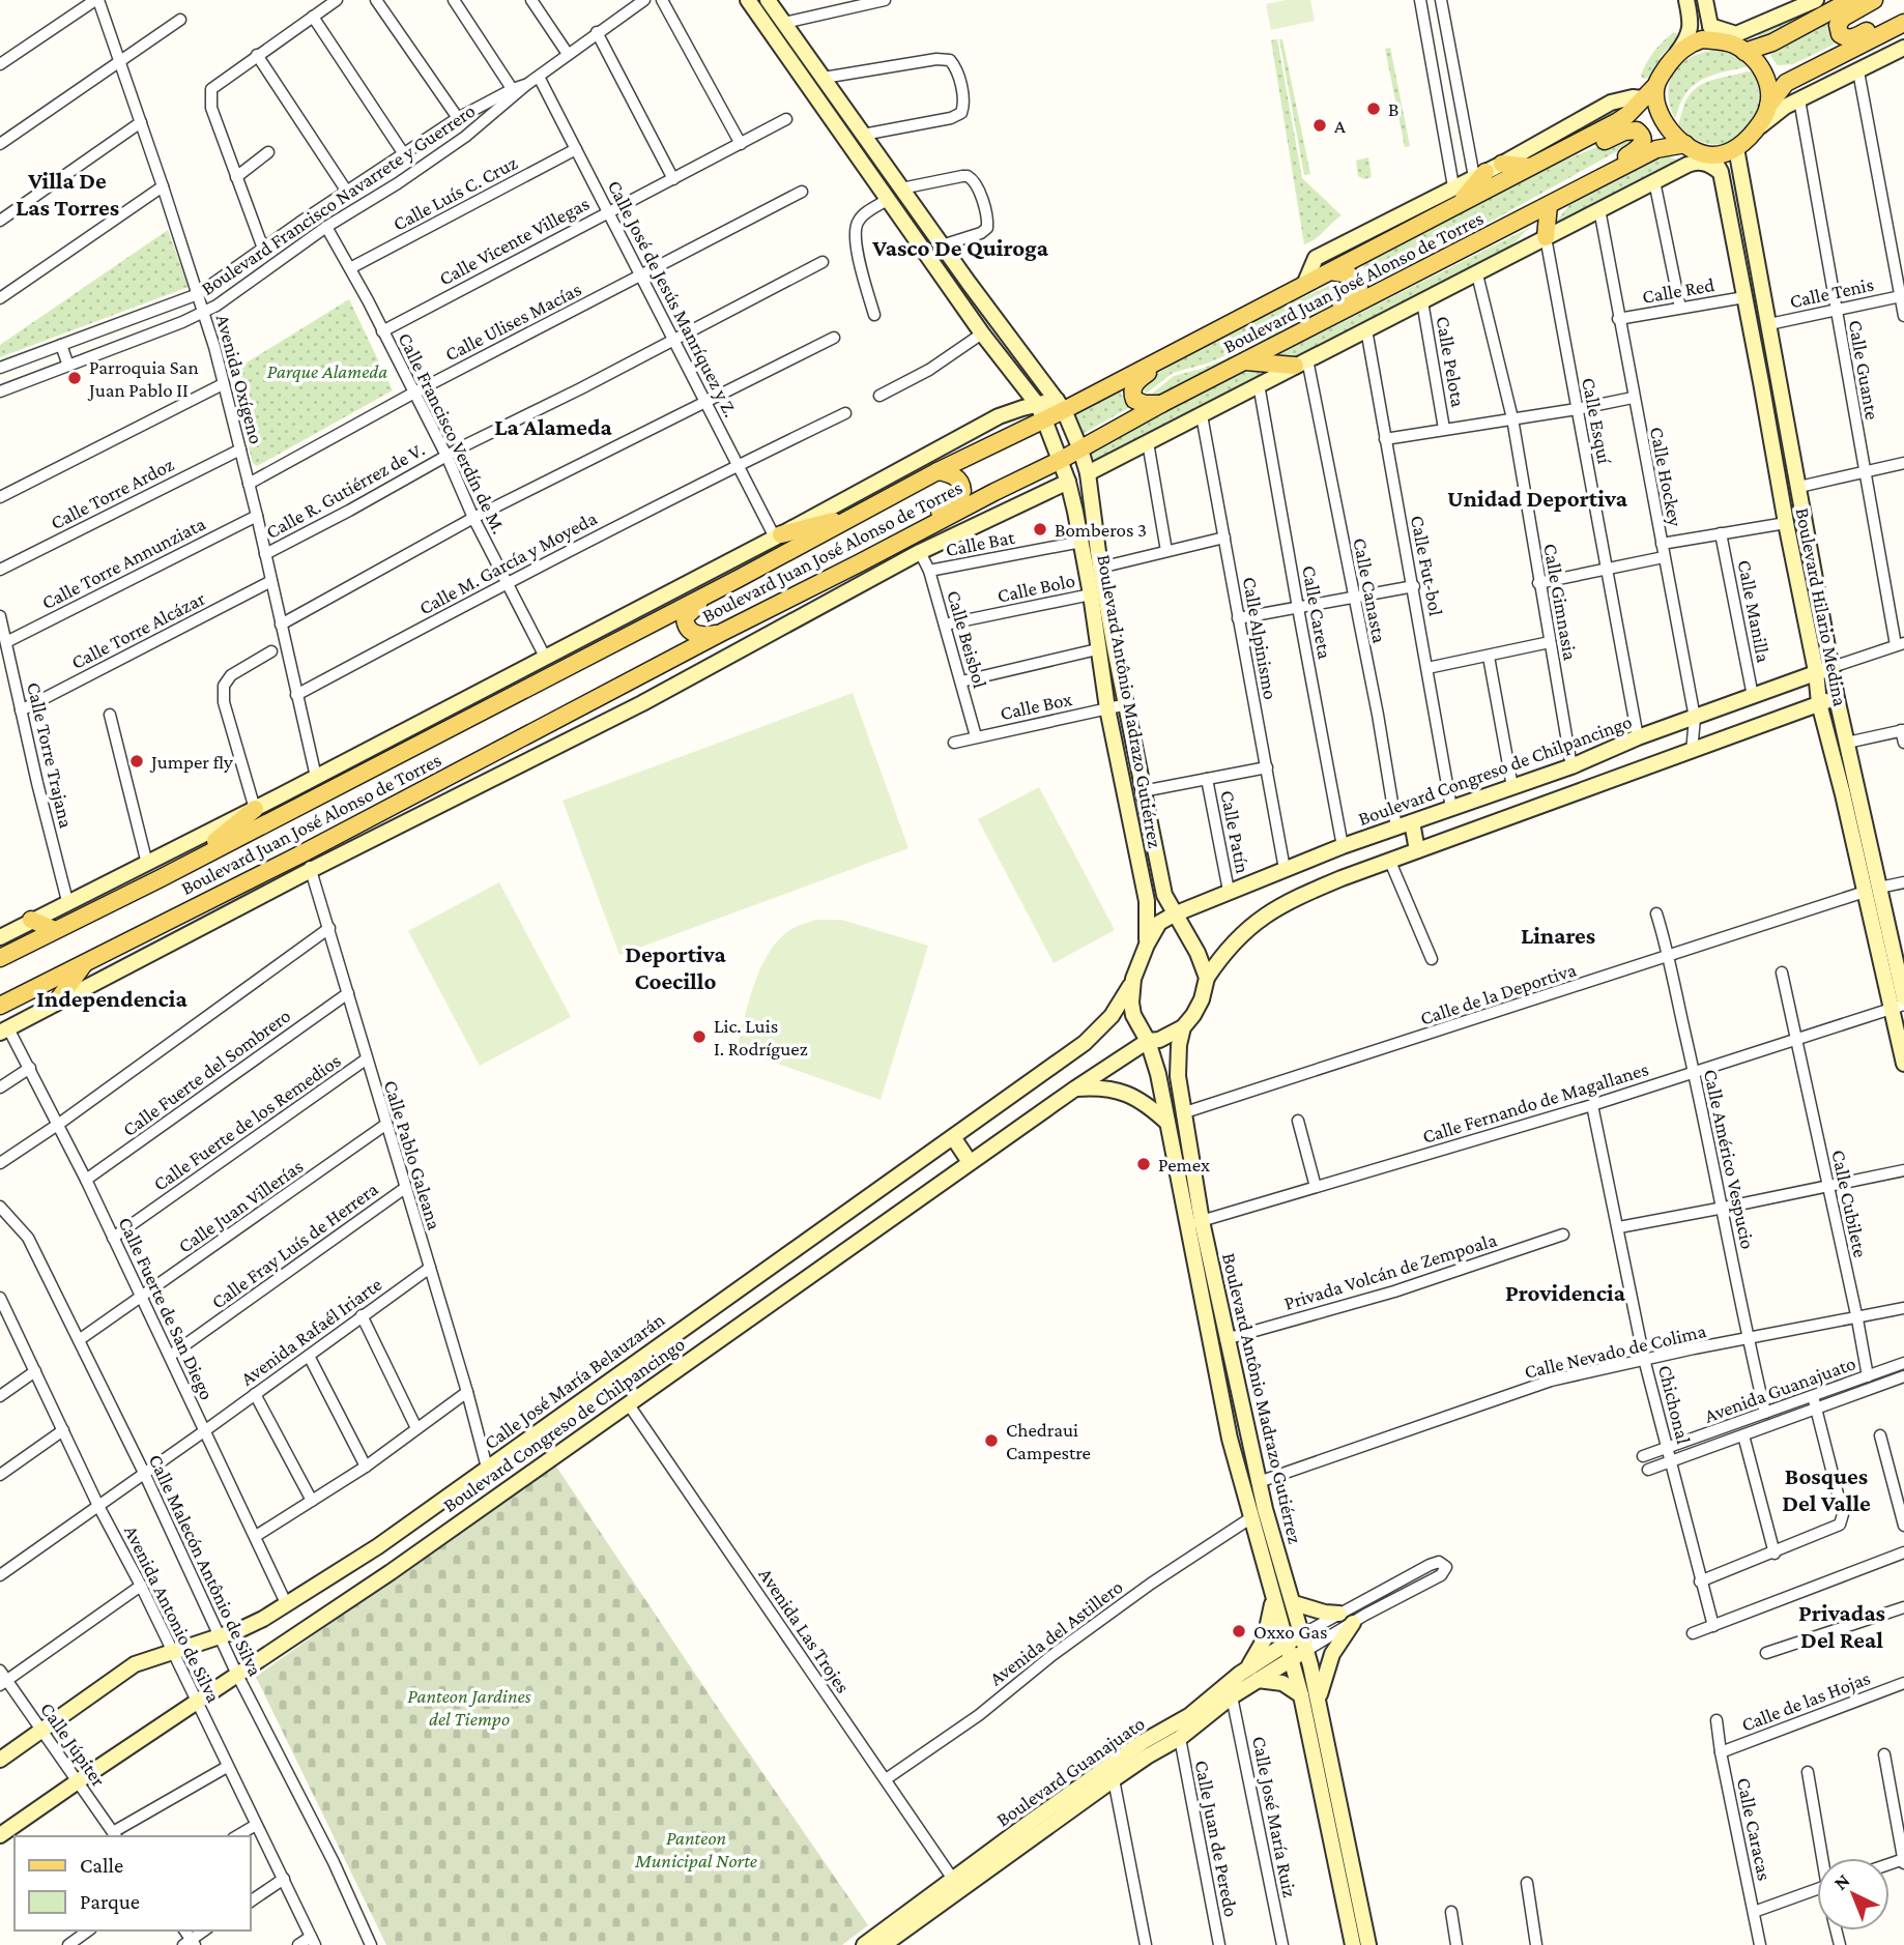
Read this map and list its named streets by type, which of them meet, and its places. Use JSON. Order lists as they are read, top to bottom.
{
  "streets": {
    "main road": ["Boulevard Juan José Alonso de Torres"],
    "street": [
      "Calle Luís C. Cruz",
      "Boulevard Francisco Navarrete y Guerrero",
      "Calle Vicente Villegas",
      "Calle Red",
      "Calle Tenis",
      "Calle José de Jesús Manríquez y Z.",
      "Calle Ulises Macías",
      "Calle Pelota",
      "Calle Guante",
      "Avenida Oxígeno",
      "Calle Esquí",
      "Calle Francisco Verdín de M.",
      "Calle Hockey",
      "Calle R. Gutiérrez de V.",
      "Calle Torre Ardoz",
      "Calle Bat",
      "Calle Torre Annunziata",
      "Calle M. García y Moyeda",
      "Calle Fut-bol",
      "Calle Bolo",
      "Calle Canasta",
      "Calle Gimnasia",
      "Boulevard Hilario Medina",
      "Calle Manilla",
      "Calle Careta",
      "Calle Torre Alcázar",
      "Calle Alpinismo",
      "Calle Beisbol",
      "Boulevard Antônio Madrazo Gutiérrez",
      "Calle Box",
      "Calle Torre Trajana",
      "Boulevard Congreso de Chilpancingo",
      "Calle Patín",
      "Calle de la Deportiva",
      "Calle Fuerte del Sombrero",
      "Calle Fernando de Magallanes",
      "Calle Fuerte de los Remedios",
      "Calle Pablo Galeana",
      "Calle Américo Vespucio",
      "Calle Cubilete",
      "Calle Juan Villerías",
      "Calle Fray Luís de Herrera",
      "Privada Volcán de Zempoala",
      "Calle Fuerte de San Diego",
      "Avenida Rafaél Iriarte",
      "Calle Nevado de Colima",
      "Calle José María Belauzarán",
      "Avenida Guanajuato",
      "Chichonal",
      "Calle Malecón Antônio de Silva",
      "Avenida Antonio de Silva",
      "Avenida Las Trojes",
      "Avenida del Astillero",
      "Calle de las Hojas",
      "Calle Júpiter",
      "Boulevard Guanajuato",
      "Calle José María Ruiz",
      "Calle Caracas",
      "Calle Juan de Peredo"
    ]
  },
  "crossings": [
    ["Calle Luís C. Cruz", "Calle José de Jesús Manríquez y Z."],
    ["Calle Luís C. Cruz", "Calle Francisco Verdín de M."],
    ["Boulevard Francisco Navarrete y Guerrero", "Calle José de Jesús Manríquez y Z."],
    ["Boulevard Francisco Navarrete y Guerrero", "Avenida Oxígeno"],
    ["Boulevard Francisco Navarrete y Guerrero", "Calle Francisco Verdín de M."],
    ["Calle Vicente Villegas", "Calle José de Jesús Manríquez y Z."],
    ["Calle Vicente Villegas", "Calle Francisco Verdín de M."],
    ["Boulevard Juan José Alonso de Torres", "Boulevard Hilario Medina"],
    ["Boulevard Juan José Alonso de Torres", "Calle Beisbol"],
    ["Boulevard Juan José Alonso de Torres", "Boulevard Antônio Madrazo Gutiérrez"],
    ["Boulevard Juan José Alonso de Torres", "Calle Pablo Galeana"],
    ["Boulevard Juan José Alonso de Torres", "Calle Fuerte de San Diego"],
    ["Calle Red", "Calle Hockey"],
    ["Calle Red", "Boulevard Hilario Medina"],
    ["Calle Tenis", "Calle Guante"],
    ["Calle Tenis", "Boulevard Hilario Medina"],
    ["Calle José de Jesús Manríquez y Z.", "Calle Ulises Macías"],
    ["Calle José de Jesús Manríquez y Z.", "Calle R. Gutiérrez de V."],
    ["Calle José de Jesús Manríquez y Z.", "Calle M. García y Moyeda"],
    ["Calle Ulises Macías", "Avenida Oxígeno"],
    ["Calle Ulises Macías", "Calle Francisco Verdín de M."],
    ["Avenida Oxígeno", "Calle R. Gutiérrez de V."],
    ["Avenida Oxígeno", "Calle Torre Ardoz"],
    ["Avenida Oxígeno", "Calle Torre Annunziata"],
    ["Avenida Oxígeno", "Calle M. García y Moyeda"],
    ["Avenida Oxígeno", "Calle Torre Alcázar"],
    ["Calle Esquí", "Boulevard Congreso de Chilpancingo"],
    ["Calle Francisco Verdín de M.", "Calle R. Gutiérrez de V."],
    ["Calle Francisco Verdín de M.", "Calle M. García y Moyeda"],
    ["Calle Hockey", "Boulevard Congreso de Chilpancingo"],
    ["Calle Bat", "Calle Beisbol"],
    ["Calle Bat", "Boulevard Antônio Madrazo Gutiérrez"],
    ["Calle Torre Annunziata", "Calle Torre Trajana"],
    ["Calle Fut-bol", "Boulevard Congreso de Chilpancingo"],
    ["Calle Bolo", "Calle Beisbol"],
    ["Calle Bolo", "Boulevard Antônio Madrazo Gutiérrez"],
    ["Calle Canasta", "Boulevard Congreso de Chilpancingo"],
    ["Calle Gimnasia", "Boulevard Congreso de Chilpancingo"],
    ["Boulevard Hilario Medina", "Boulevard Congreso de Chilpancingo"],
    ["Boulevard Hilario Medina", "Calle de la Deportiva"],
    ["Boulevard Hilario Medina", "Calle Fernando de Magallanes"],
    ["Calle Manilla", "Boulevard Congreso de Chilpancingo"],
    ["Calle Careta", "Boulevard Congreso de Chilpancingo"],
    ["Calle Torre Alcázar", "Calle Torre Trajana"],
    ["Calle Alpinismo", "Boulevard Congreso de Chilpancingo"],
    ["Calle Beisbol", "Calle Box"],
    ["Boulevard Antônio Madrazo Gutiérrez", "Calle Box"],
    ["Boulevard Antônio Madrazo Gutiérrez", "Boulevard Congreso de Chilpancingo"],
    ["Boulevard Antônio Madrazo Gutiérrez", "Calle de la Deportiva"],
    ["Boulevard Antônio Madrazo Gutiérrez", "Calle Fernando de Magallanes"],
    ["Boulevard Antônio Madrazo Gutiérrez", "Privada Volcán de Zempoala"],
    ["Boulevard Antônio Madrazo Gutiérrez", "Calle Nevado de Colima"],
    ["Boulevard Antônio Madrazo Gutiérrez", "Calle José María Belauzarán"],
    ["Boulevard Antônio Madrazo Gutiérrez", "Avenida del Astillero"],
    ["Boulevard Antônio Madrazo Gutiérrez", "Boulevard Guanajuato"],
    ["Boulevard Congreso de Chilpancingo", "Calle Patín"],
    ["Boulevard Congreso de Chilpancingo", "Calle Malecón Antônio de Silva"],
    ["Boulevard Congreso de Chilpancingo", "Avenida Antonio de Silva"],
    ["Boulevard Congreso de Chilpancingo", "Avenida Las Trojes"],
    ["Boulevard Congreso de Chilpancingo", "Calle Júpiter"],
    ["Calle de la Deportiva", "Calle Américo Vespucio"],
    ["Calle Fuerte del Sombrero", "Calle Pablo Galeana"],
    ["Calle Fuerte del Sombrero", "Calle Fuerte de San Diego"],
    ["Calle Fernando de Magallanes", "Calle Américo Vespucio"],
    ["Calle Fernando de Magallanes", "Calle Cubilete"],
    ["Calle Fernando de Magallanes", "Chichonal"],
    ["Calle Fuerte de los Remedios", "Calle Pablo Galeana"],
    ["Calle Fuerte de los Remedios", "Calle Fuerte de San Diego"],
    ["Calle Pablo Galeana", "Calle Juan Villerías"],
    ["Calle Pablo Galeana", "Calle Fray Luís de Herrera"],
    ["Calle Pablo Galeana", "Avenida Rafaél Iriarte"],
    ["Calle Pablo Galeana", "Calle José María Belauzarán"],
    ["Calle Américo Vespucio", "Calle Nevado de Colima"],
    ["Calle Américo Vespucio", "Avenida Guanajuato"],
    ["Calle Cubilete", "Calle Nevado de Colima"],
    ["Calle Cubilete", "Avenida Guanajuato"],
    ["Calle Juan Villerías", "Calle Fuerte de San Diego"],
    ["Calle Juan Villerías", "Calle Malecón Antônio de Silva"],
    ["Calle Fray Luís de Herrera", "Calle Fuerte de San Diego"],
    ["Calle Fuerte de San Diego", "Avenida Rafaél Iriarte"],
    ["Calle Fuerte de San Diego", "Calle José María Belauzarán"],
    ["Avenida Rafaél Iriarte", "Calle Malecón Antônio de Silva"],
    ["Avenida Rafaél Iriarte", "Avenida Antonio de Silva"],
    ["Calle Nevado de Colima", "Chichonal"],
    ["Calle José María Belauzarán", "Calle Malecón Antônio de Silva"],
    ["Calle José María Belauzarán", "Avenida Antonio de Silva"],
    ["Calle José María Belauzarán", "Calle Júpiter"],
    ["Avenida Guanajuato", "Chichonal"],
    ["Avenida Las Trojes", "Avenida del Astillero"],
    ["Avenida Las Trojes", "Boulevard Guanajuato"],
    ["Calle de las Hojas", "Calle Caracas"],
    ["Boulevard Guanajuato", "Calle José María Ruiz"],
    ["Boulevard Guanajuato", "Calle Juan de Peredo"]
  ],
  "districts": [
    "Villa De Las Torres",
    "Vasco De Quiroga",
    "La Alameda",
    "Unidad Deportiva",
    "Linares",
    "Deportiva Coecillo",
    "Independencia",
    "Providencia",
    "Bosques Del Valle",
    "Privadas Del Real"
  ],
  "parks": ["Parque Alameda", "Panteon Jardines del Tiempo", "Panteon Municipal Norte"],
  "places": [
    "B",
    "A",
    "Parroquia San Juan Pablo II",
    "Bomberos 3",
    "Jumper fly",
    "Lic. Luis I. Rodríguez",
    "Pemex",
    "Chedraui Campestre",
    "Oxxo Gas"
  ],
  "legend": ["Calle", "Parque"],
  "north": "top left"
}
